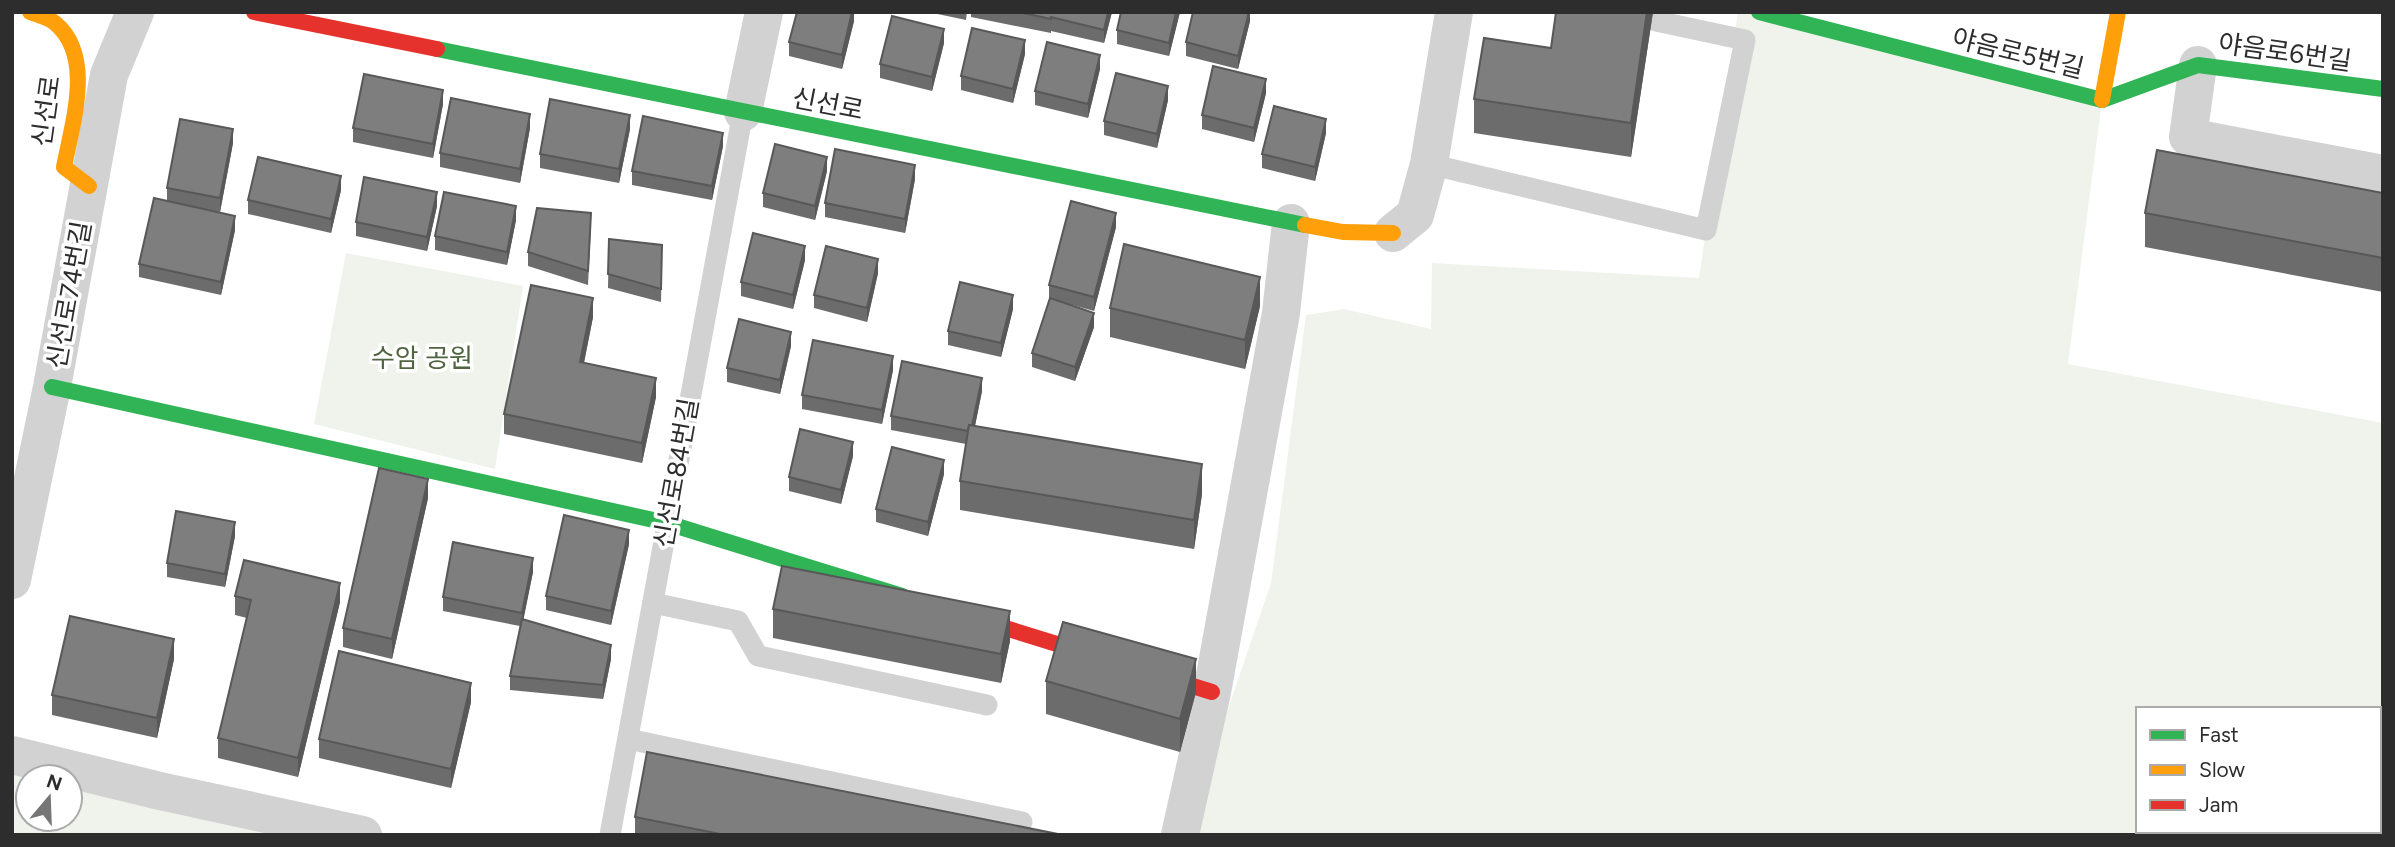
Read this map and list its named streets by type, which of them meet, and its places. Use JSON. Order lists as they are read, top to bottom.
{
  "streets": {
    "street": [
      "야음로6번길",
      "야음로5번길",
      "신선로",
      "신선로74번길"
    ],
    "lane": ["신선로84번길"]
  },
  "crossings": [
    ["야음로6번길", "야음로5번길"],
    ["신선로", "신선로74번길"],
    ["신선로", "신선로84번길"]
  ],
  "parks": ["수암 공원"],
  "legend": ["Fast", "Slow", "Jam"],
  "north": "top"
}
